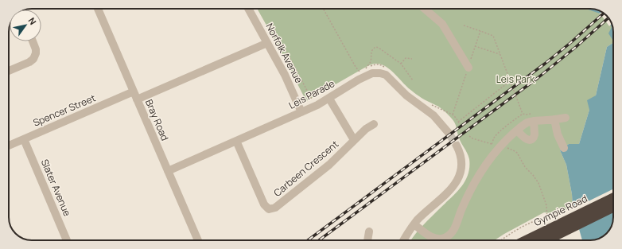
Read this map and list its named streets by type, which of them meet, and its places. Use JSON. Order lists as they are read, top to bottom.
{
  "streets": {
    "highway": ["Gympie Road"],
    "street": [
      "Norfolk Avenue",
      "Leis Parade",
      "Spencer Street",
      "Bray Road",
      "Carbeen Crescent",
      "Slater Avenue"
    ]
  },
  "crossings": [
    ["Norfolk Avenue", "Leis Parade"],
    ["Norfolk Avenue", "Spencer Street"],
    ["Leis Parade", "Bray Road"],
    ["Leis Parade", "Carbeen Crescent"],
    ["Spencer Street", "Bray Road"],
    ["Spencer Street", "Slater Avenue"]
  ],
  "parks": ["Leis Park"],
  "north": "top right"
}
